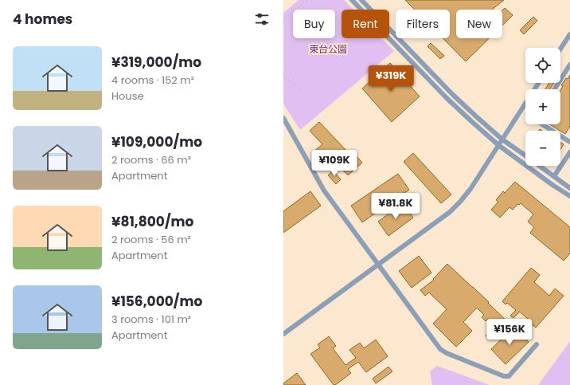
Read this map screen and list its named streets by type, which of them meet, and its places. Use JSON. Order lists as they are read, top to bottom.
{
  "parks": ["東台公園"],
  "page": {
    "heading": "4 homes",
    "chip": [
      "Buy",
      "Rent",
      "Filters",
      "New"
    ],
    "list": [
      {
        "name": "¥319,000/mo",
        "note": "4 rooms · 152 m² · House"
      },
      {
        "name": "¥109,000/mo",
        "note": "2 rooms · 66 m² · Apartment"
      },
      {
        "name": "¥81,800/mo",
        "note": "2 rooms · 56 m² · Apartment"
      },
      {
        "name": "¥156,000/mo",
        "note": "3 rooms · 101 m² · Apartment"
      }
    ],
    "map_buttons": ["+", "−"],
    "price": [
      "¥319K",
      "¥109K",
      "¥81.8K",
      "¥156K"
    ]
  }
}
